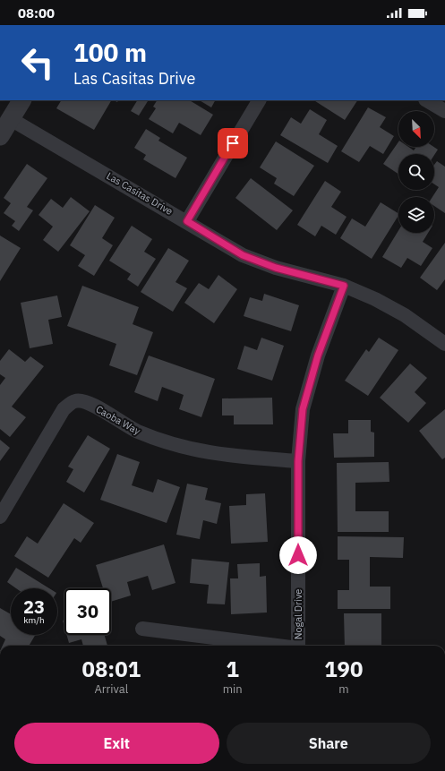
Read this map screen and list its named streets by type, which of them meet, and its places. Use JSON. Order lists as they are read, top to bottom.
{
  "streets": {
    "street": ["Las Casitas Drive", "Caoba Way", "Nogal Drive"]
  },
  "crossings": [
    ["Las Casitas Drive", "Nogal Drive"],
    ["Caoba Way", "Nogal Drive"]
  ],
  "north": "bottom right",
  "page": {
    "status": "08:00",
    "turn": ["100 m", "Las Casitas Drive"],
    "speed": "23 km/h",
    "limit": "30",
    "eta": [
      "08:01",
      "Arrival",
      "1",
      "min",
      "190",
      "m"
    ],
    "buttons": ["Exit", "Share"]
  }
}
